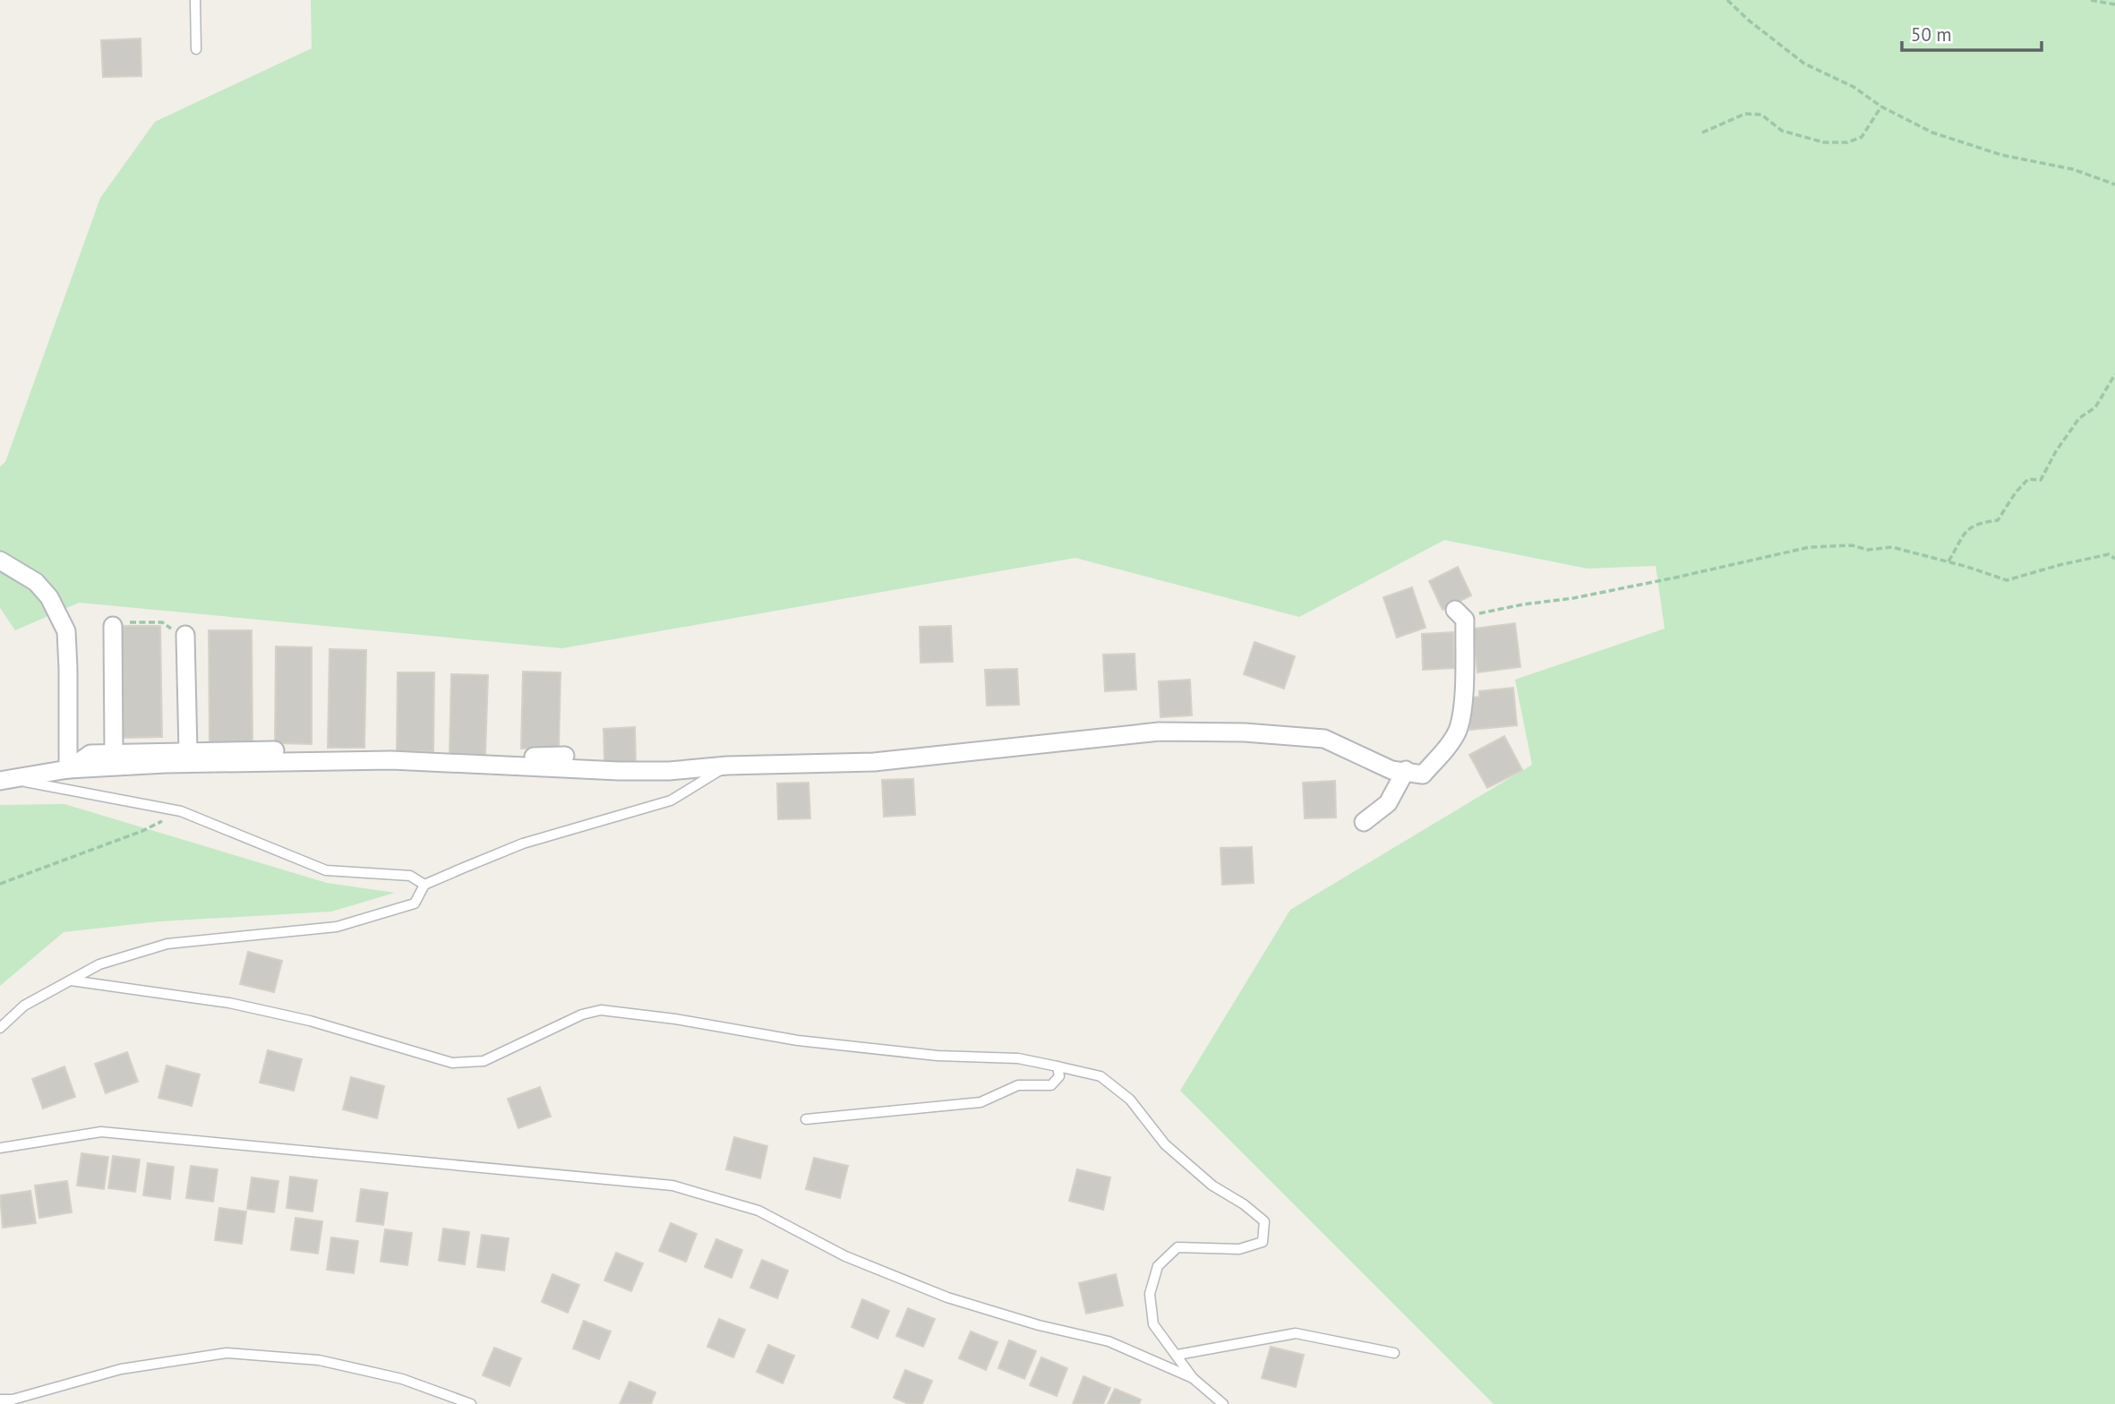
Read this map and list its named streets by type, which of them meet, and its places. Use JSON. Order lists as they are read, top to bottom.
{
  "scale_bar": "50 m"
}
